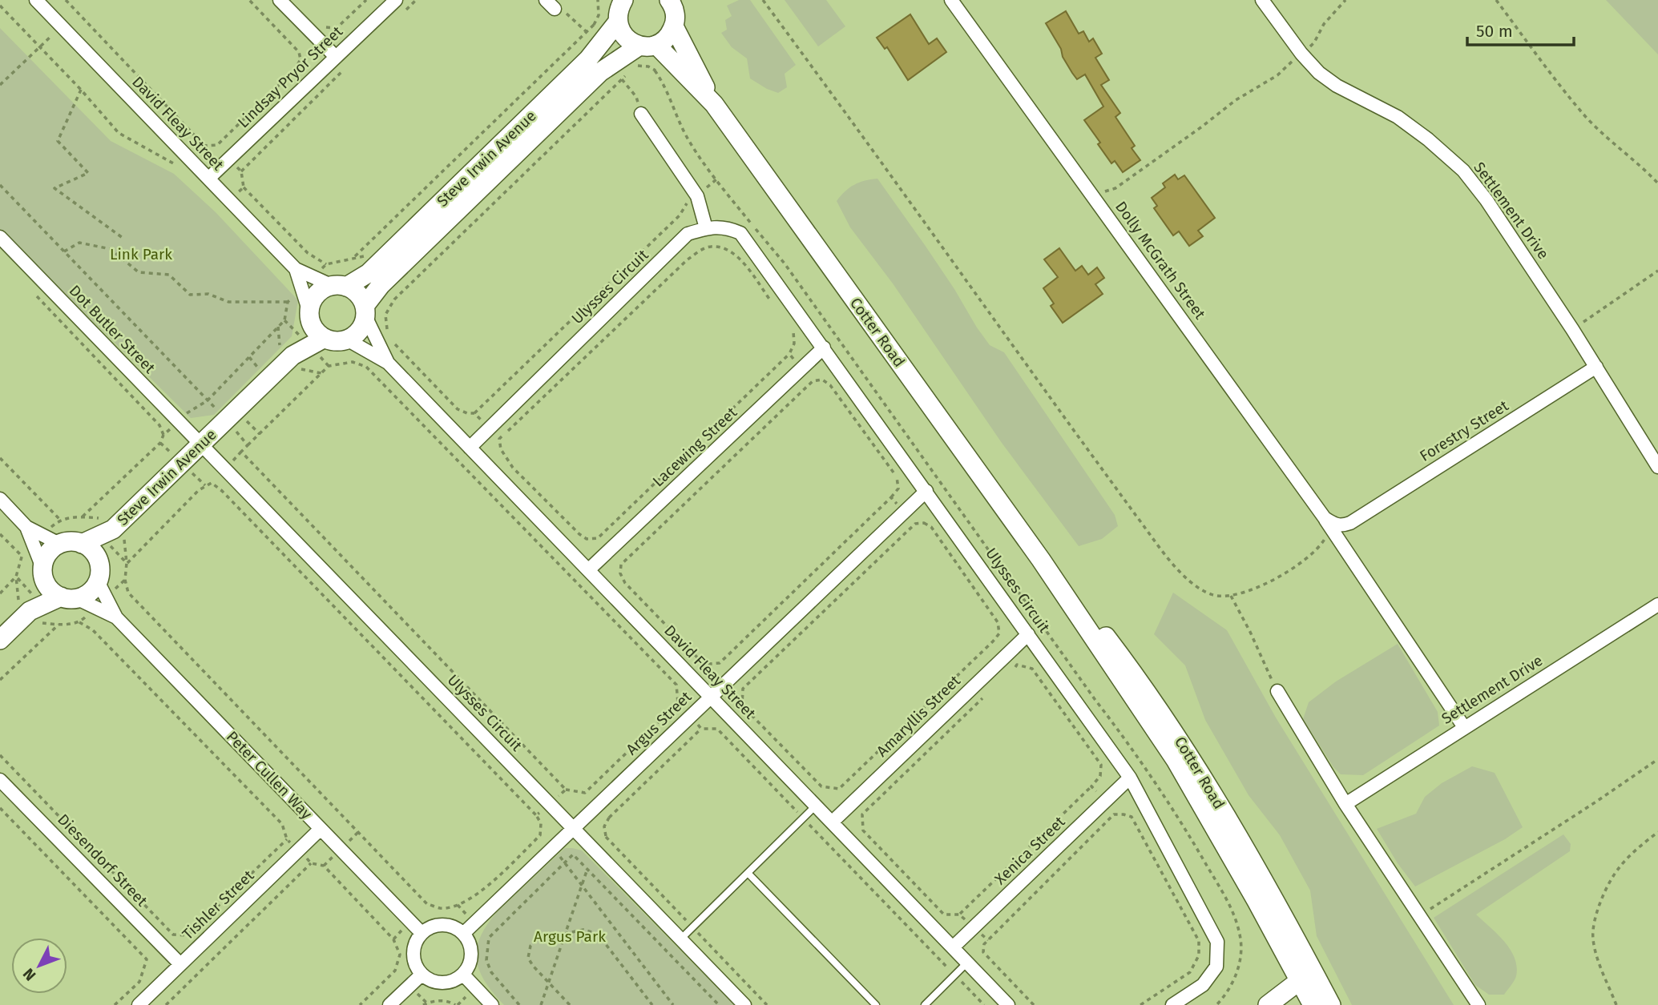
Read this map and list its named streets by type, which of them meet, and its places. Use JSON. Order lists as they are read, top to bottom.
{
  "streets": {
    "street": [
      "Lindsay Pryor Street",
      "David Fleay Street",
      "Steve Irwin Avenue",
      "Settlement Drive",
      "Dolly McGrath Street",
      "Ulysses Circuit",
      "Dot Butler Street",
      "Cotter Road",
      "Forestry Street",
      "Lacewing Street",
      "Amaryllis Street",
      "Argus Street",
      "Peter Cullen Way",
      "Xenica Street",
      "Diesendorf Street",
      "Tishler Street"
    ]
  },
  "crossings": [
    ["Lindsay Pryor Street", "David Fleay Street"],
    ["David Fleay Street", "Steve Irwin Avenue"],
    ["David Fleay Street", "Ulysses Circuit"],
    ["David Fleay Street", "Lacewing Street"],
    ["David Fleay Street", "Amaryllis Street"],
    ["David Fleay Street", "Argus Street"],
    ["David Fleay Street", "Xenica Street"],
    ["Steve Irwin Avenue", "Ulysses Circuit"],
    ["Steve Irwin Avenue", "Dot Butler Street"],
    ["Steve Irwin Avenue", "Cotter Road"],
    ["Steve Irwin Avenue", "Peter Cullen Way"],
    ["Settlement Drive", "Dolly McGrath Street"],
    ["Settlement Drive", "Forestry Street"],
    ["Dolly McGrath Street", "Forestry Street"],
    ["Ulysses Circuit", "Dot Butler Street"],
    ["Ulysses Circuit", "Lacewing Street"],
    ["Ulysses Circuit", "Amaryllis Street"],
    ["Ulysses Circuit", "Argus Street"],
    ["Ulysses Circuit", "Xenica Street"],
    ["Argus Street", "Peter Cullen Way"],
    ["Peter Cullen Way", "Tishler Street"],
    ["Diesendorf Street", "Tishler Street"]
  ],
  "parks": ["Link Park", "Argus Park"],
  "scale_bar": "50 m",
  "north": "bottom left"
}
